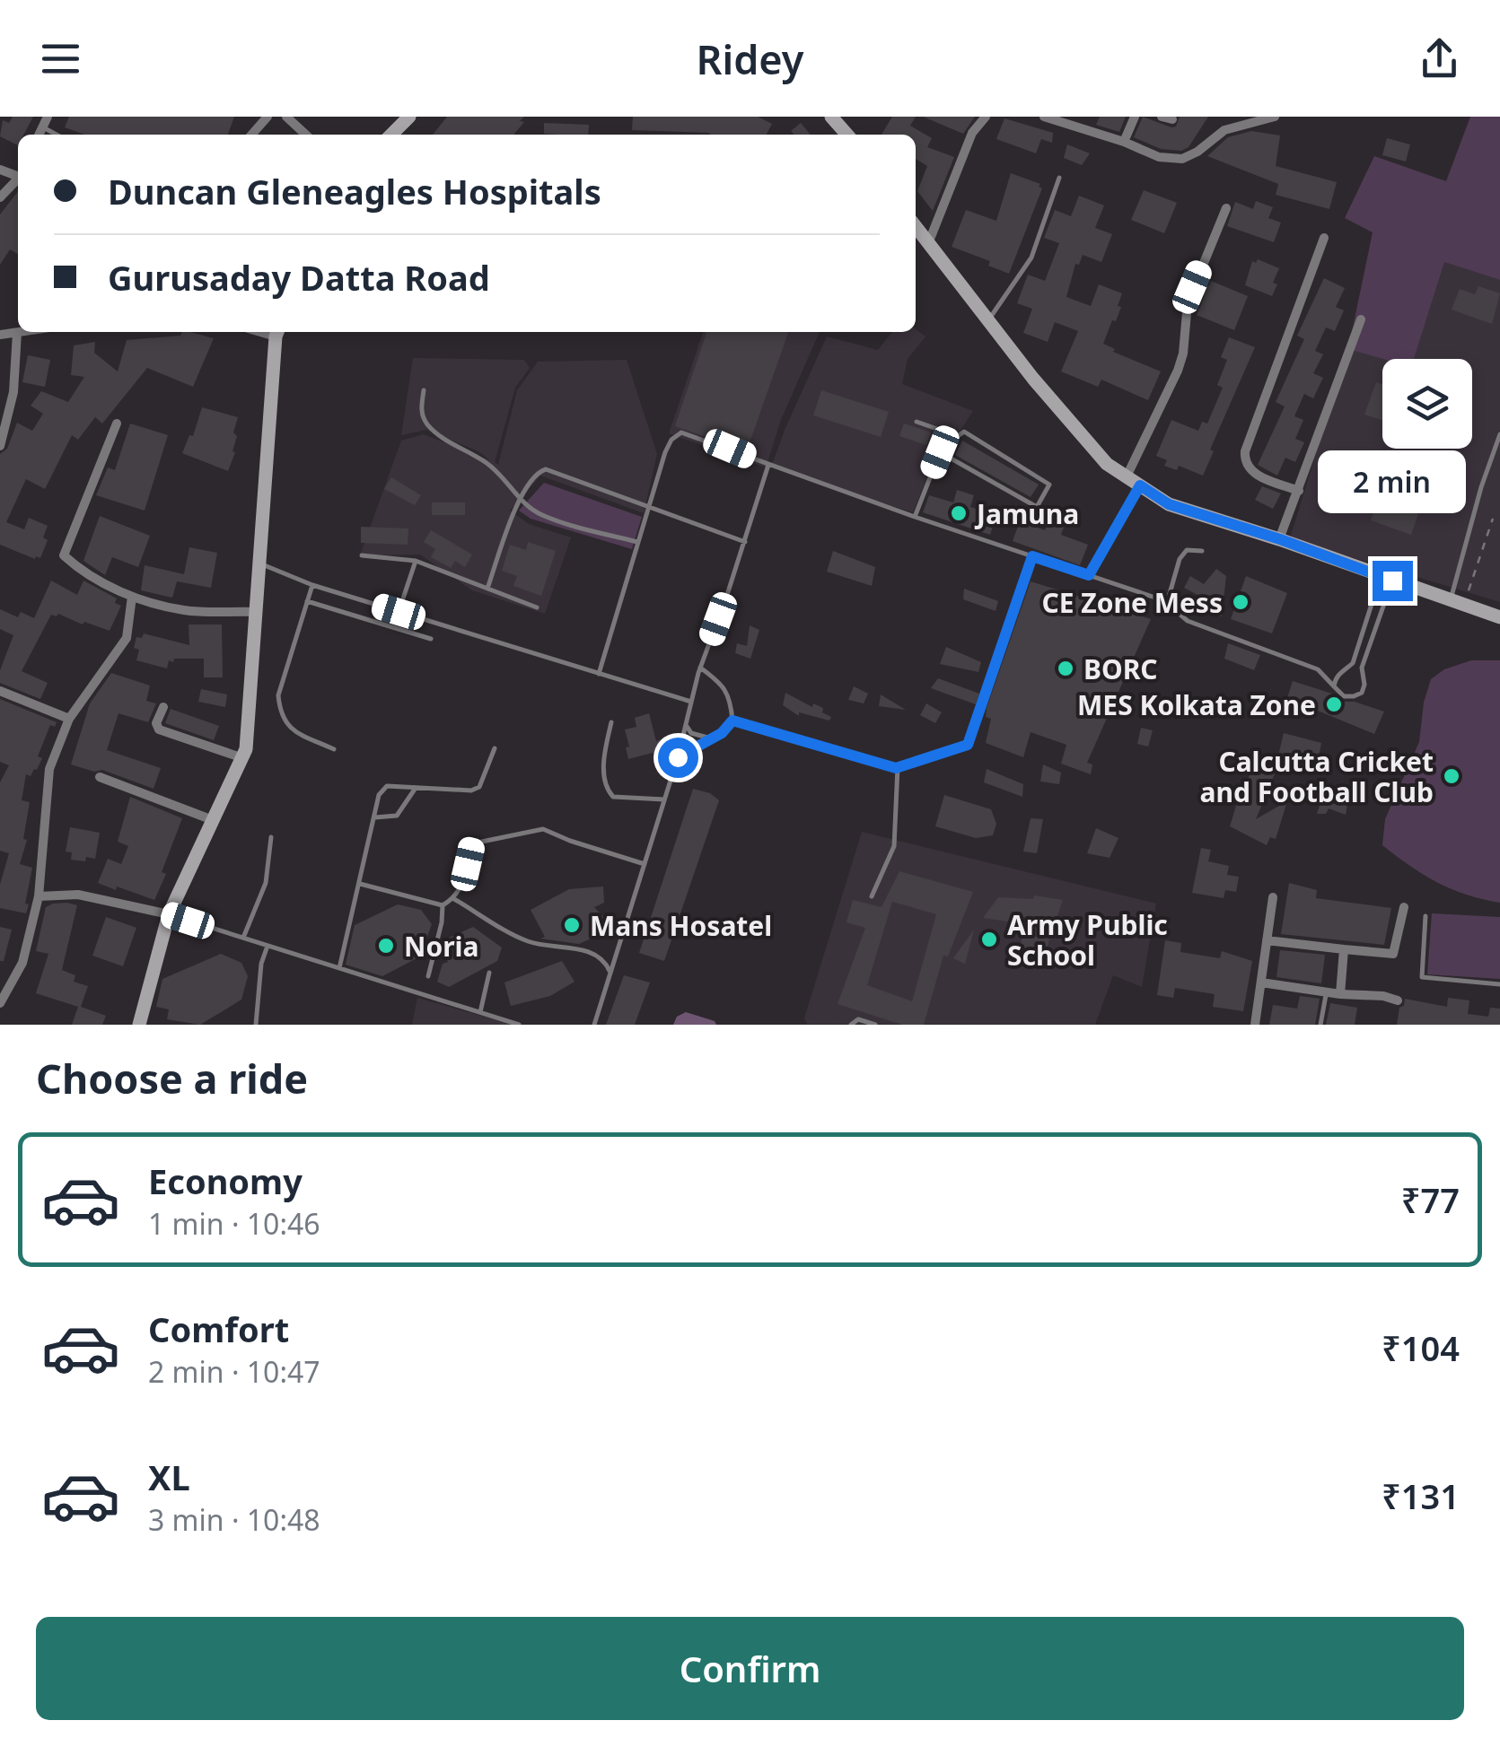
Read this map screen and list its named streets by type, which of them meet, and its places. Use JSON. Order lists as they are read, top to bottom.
{
  "places": [
    "Jamuna",
    "CE Zone Mess",
    "BORC",
    "MES Kolkata Zone",
    "Calcutta Cricket and Football Club",
    "Mans Hosatel",
    "Army Public School",
    "Noria"
  ],
  "page": {
    "header": "Ridey",
    "banner": ["Duncan Gleneagles Hospitals", "Gurusaday Datta Road"],
    "bubble": "2 min",
    "heading": "Choose a ride",
    "list": [
      {
        "name": "Economy",
        "note": "1 min · 10:46",
        "value": "₹77"
      },
      {
        "name": "Comfort",
        "note": "2 min · 10:47",
        "value": "₹104"
      },
      {
        "name": "XL",
        "note": "3 min · 10:48",
        "value": "₹131"
      }
    ],
    "buttons": "Confirm"
  }
}
